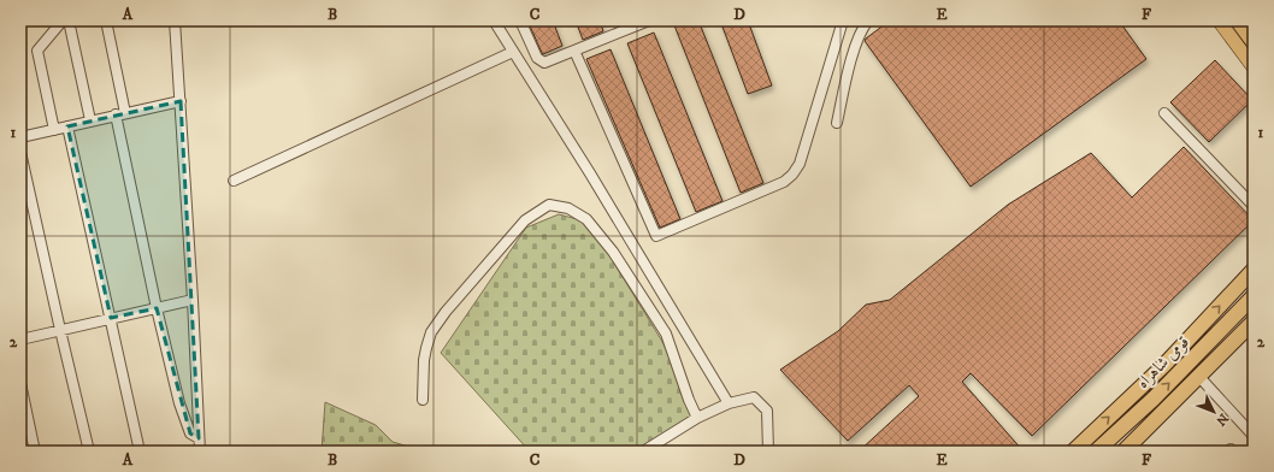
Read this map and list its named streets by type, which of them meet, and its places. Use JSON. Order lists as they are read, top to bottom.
{
  "streets": {
    "highway": ["قومی شاہراہ"]
  },
  "north": "bottom right",
  "grid": {
    "columns": [
      "A",
      "B",
      "C",
      "D",
      "E",
      "F"
    ],
    "rows": ["1", "2"]
  }
}
